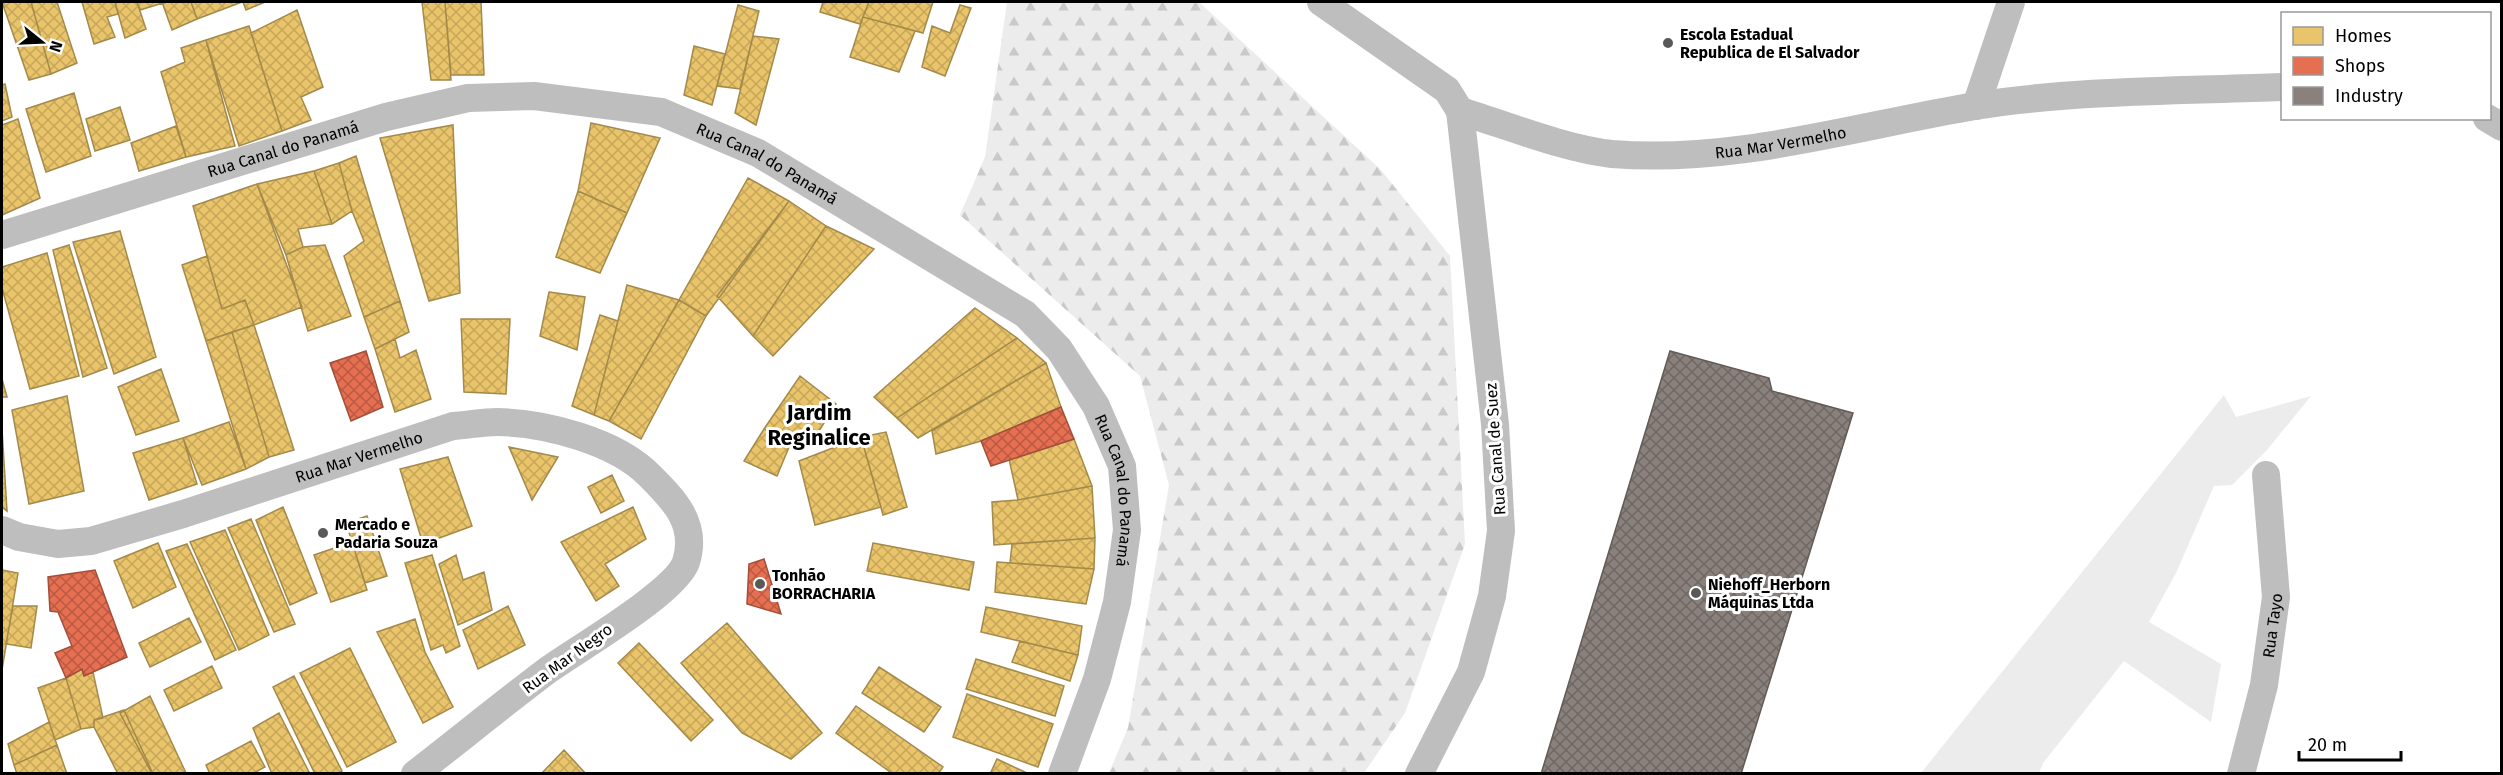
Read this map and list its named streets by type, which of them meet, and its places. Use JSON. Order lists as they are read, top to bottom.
{
  "streets": {
    "street": [
      "Rua Mar Vermelho",
      "Rua Canal do Panamá",
      "Rua Canal de Suez",
      "Rua Tayo",
      "Rua Mar Negro"
    ]
  },
  "crossings": [
    ["Rua Mar Vermelho", "Rua Canal de Suez"],
    ["Rua Mar Vermelho", "Rua Mar Negro"]
  ],
  "districts": ["Jardim Reginalice"],
  "places": [
    "Escola Estadual Republica de El Salvador",
    "Mercado e Padaria Souza",
    "Tonhão BORRACHARIA",
    "Niehoff_Herborn Máquinas Ltda"
  ],
  "legend": ["Homes", "Shops", "Industry"],
  "scale_bar": "20 m",
  "north": "right"
}
